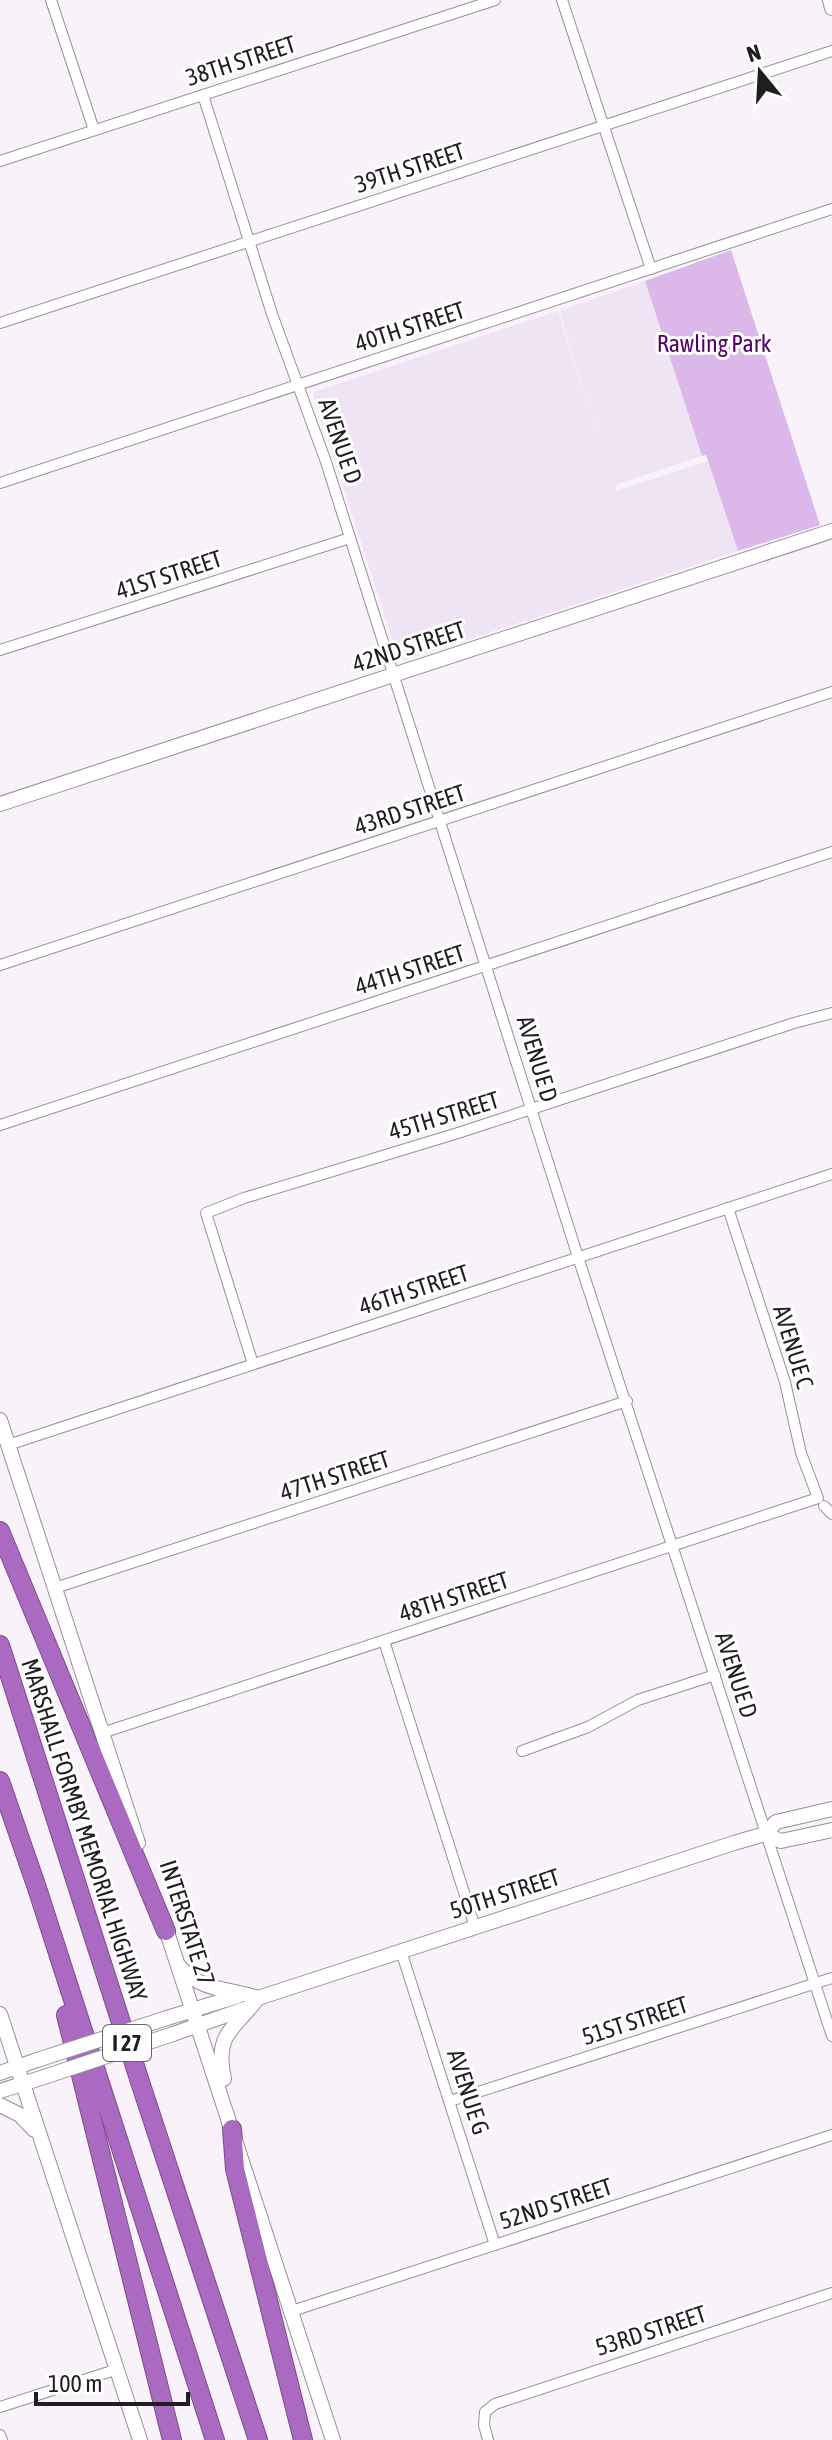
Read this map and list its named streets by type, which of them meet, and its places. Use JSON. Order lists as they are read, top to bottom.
{
  "streets": {
    "highway": ["MARSHALL FORMBY MEMORIAL HIGHWAY", "I 27"],
    "main road": ["42ND STREET", "50TH STREET", "INTERSTATE 27"],
    "street": [
      "38TH STREET",
      "39TH STREET",
      "40TH STREET",
      "AVENUE D",
      "41ST STREET",
      "43RD STREET",
      "44TH STREET",
      "45TH STREET",
      "46TH STREET",
      "AVENUE C",
      "47TH STREET",
      "48TH STREET",
      "51ST STREET",
      "AVENUE G",
      "52ND STREET",
      "53RD STREET"
    ]
  },
  "crossings": [
    ["38TH STREET", "AVENUE D"],
    ["39TH STREET", "AVENUE D"],
    ["40TH STREET", "AVENUE D"],
    ["AVENUE D", "41ST STREET"],
    ["AVENUE D", "42ND STREET"],
    ["AVENUE D", "43RD STREET"],
    ["AVENUE D", "44TH STREET"],
    ["AVENUE D", "45TH STREET"],
    ["AVENUE D", "46TH STREET"],
    ["AVENUE D", "47TH STREET"],
    ["AVENUE D", "48TH STREET"],
    ["AVENUE D", "50TH STREET"],
    ["AVENUE D", "51ST STREET"],
    ["45TH STREET", "46TH STREET"],
    ["46TH STREET", "AVENUE C"],
    ["46TH STREET", "INTERSTATE 27"],
    ["AVENUE C", "48TH STREET"],
    ["47TH STREET", "INTERSTATE 27"],
    ["48TH STREET", "INTERSTATE 27"],
    ["50TH STREET", "INTERSTATE 27"],
    ["50TH STREET", "AVENUE G"],
    ["INTERSTATE 27", "52ND STREET"],
    ["51ST STREET", "AVENUE G"],
    ["AVENUE G", "52ND STREET"]
  ],
  "parks": ["Rawling Park"],
  "scale_bar": "100 m",
  "north": "top"
}
